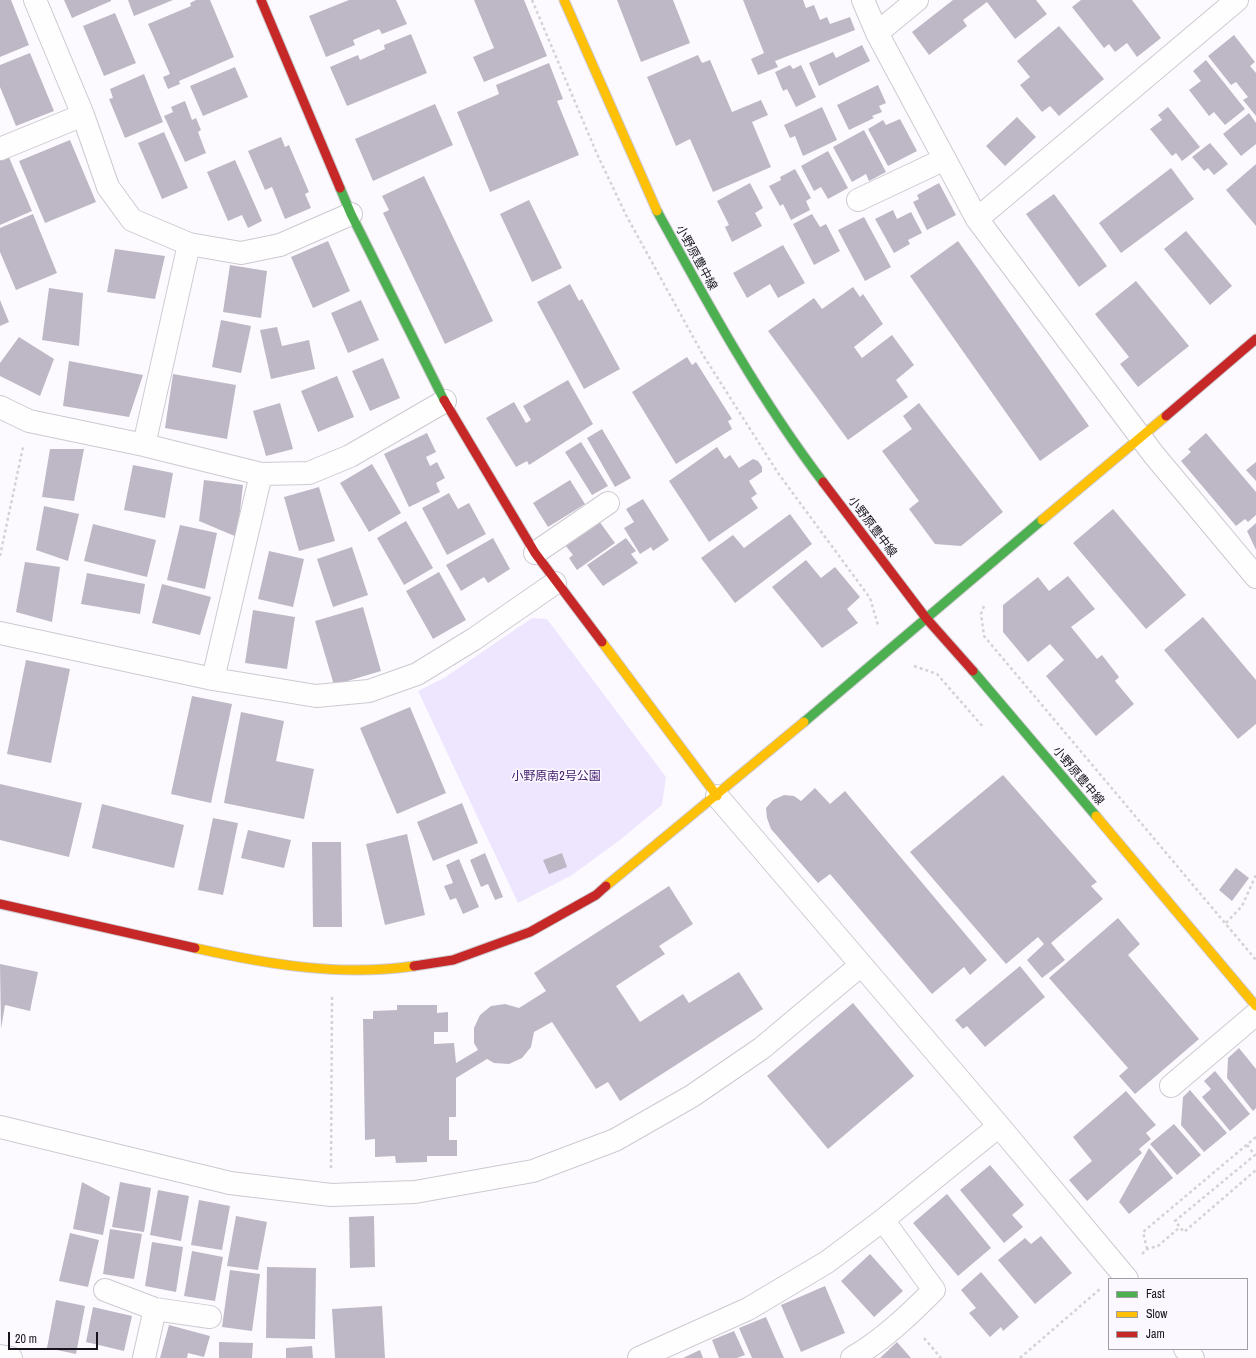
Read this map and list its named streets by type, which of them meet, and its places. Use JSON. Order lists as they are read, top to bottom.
{
  "streets": {
    "street": ["小野原豊中線"]
  },
  "parks": ["小野原南2号公園"],
  "legend": ["Fast", "Slow", "Jam"],
  "scale_bar": "20 m"
}
